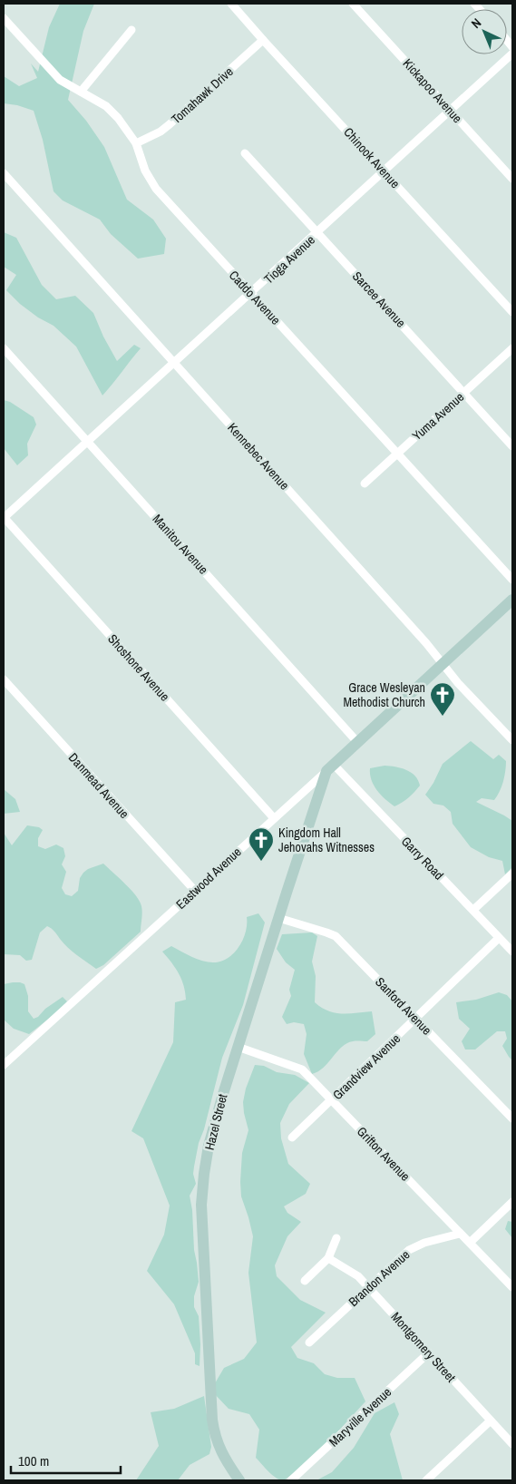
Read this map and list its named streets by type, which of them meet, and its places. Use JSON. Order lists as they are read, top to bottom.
{
  "streets": {
    "street": [
      "Kickapoo Avenue",
      "Tomahawk Drive",
      "Chinook Avenue",
      "Tioga Avenue",
      "Caddo Avenue",
      "Sarcee Avenue",
      "Yuma Avenue",
      "Kennebec Avenue",
      "Manitou Avenue",
      "Shoshone Avenue",
      "Danmead Avenue",
      "Garry Road",
      "Eastwood Avenue",
      "Sanford Avenue",
      "Grandview Avenue",
      "Hazel Street",
      "Grifton Avenue",
      "Brandon Avenue",
      "Montgomery Street",
      "Maryville Avenue"
    ]
  },
  "crossings": [
    ["Kickapoo Avenue", "Tioga Avenue"],
    ["Tomahawk Drive", "Chinook Avenue"],
    ["Tomahawk Drive", "Caddo Avenue"],
    ["Chinook Avenue", "Tioga Avenue"],
    ["Tioga Avenue", "Caddo Avenue"],
    ["Tioga Avenue", "Sarcee Avenue"],
    ["Tioga Avenue", "Kennebec Avenue"],
    ["Tioga Avenue", "Manitou Avenue"],
    ["Tioga Avenue", "Shoshone Avenue"],
    ["Caddo Avenue", "Yuma Avenue"],
    ["Sarcee Avenue", "Yuma Avenue"],
    ["Kennebec Avenue", "Eastwood Avenue"],
    ["Manitou Avenue", "Eastwood Avenue"],
    ["Shoshone Avenue", "Eastwood Avenue"],
    ["Danmead Avenue", "Eastwood Avenue"],
    ["Garry Road", "Eastwood Avenue"],
    ["Garry Road", "Grandview Avenue"],
    ["Garry Road", "Hazel Street"],
    ["Eastwood Avenue", "Hazel Street"],
    ["Sanford Avenue", "Grandview Avenue"],
    ["Sanford Avenue", "Hazel Street"],
    ["Grandview Avenue", "Grifton Avenue"],
    ["Hazel Street", "Grifton Avenue"],
    ["Grifton Avenue", "Brandon Avenue"],
    ["Brandon Avenue", "Montgomery Street"],
    ["Montgomery Street", "Maryville Avenue"]
  ],
  "places": {
    "church": ["Grace Wesleyan Methodist Church", "Kingdom Hall Jehovahs Witnesses"]
  },
  "scale_bar": "100 m",
  "north": "top left"
}
